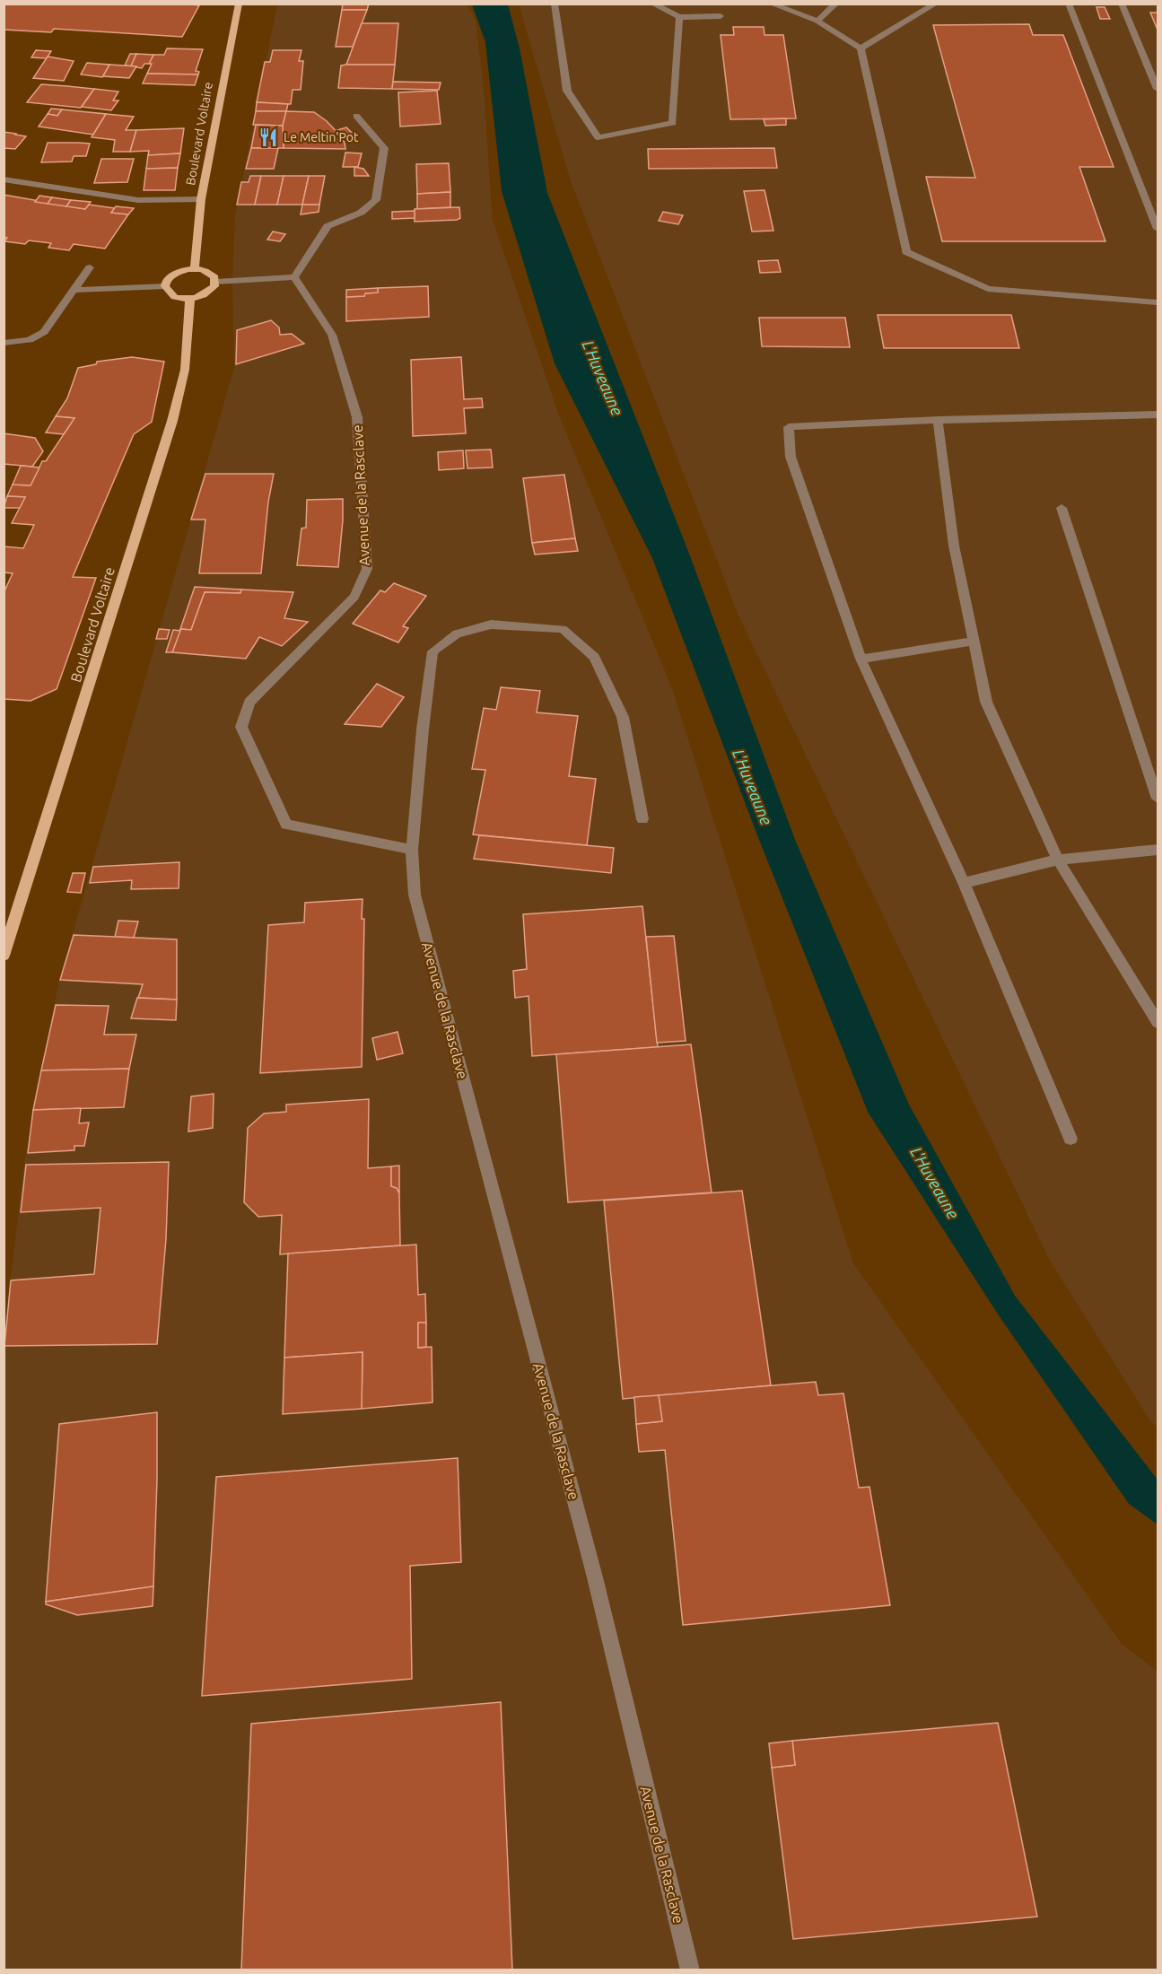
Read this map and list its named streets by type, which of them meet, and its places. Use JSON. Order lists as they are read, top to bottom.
{
  "streets": {
    "main road": ["Boulevard Voltaire"],
    "street": ["Avenue de la Rasclave"]
  },
  "water": ["L'Huveaune"],
  "places": {
    "restaurant": ["Le Meltin'Pot"]
  }
}
